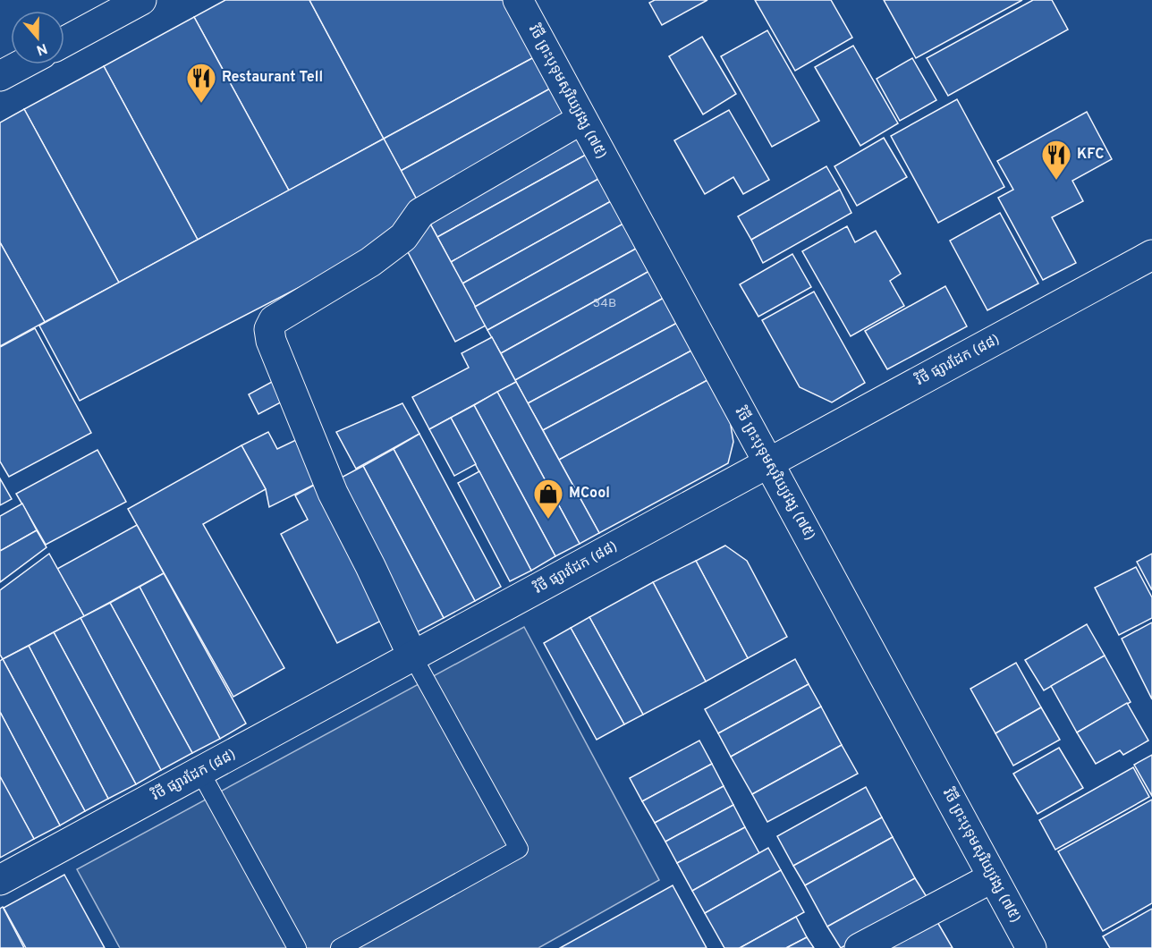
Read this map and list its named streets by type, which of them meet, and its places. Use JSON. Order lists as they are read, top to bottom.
{
  "streets": {
    "street": ["វិថី ព្រះបុទុមសុរិយ្យវង្ស (៧៥)", "វិថី ផ្សារដែក (៨៨)"]
  },
  "crossings": [
    ["វិថី ព្រះបុទុមសុរិយ្យវង្ស (៧៥)", "វិថី ផ្សារដែក (៨៨)"]
  ],
  "places": {
    "restaurant": ["Restaurant Tell", "KFC"],
    "shop": ["MCool"]
  },
  "house_numbers": ["34B"],
  "north": "bottom"
}
